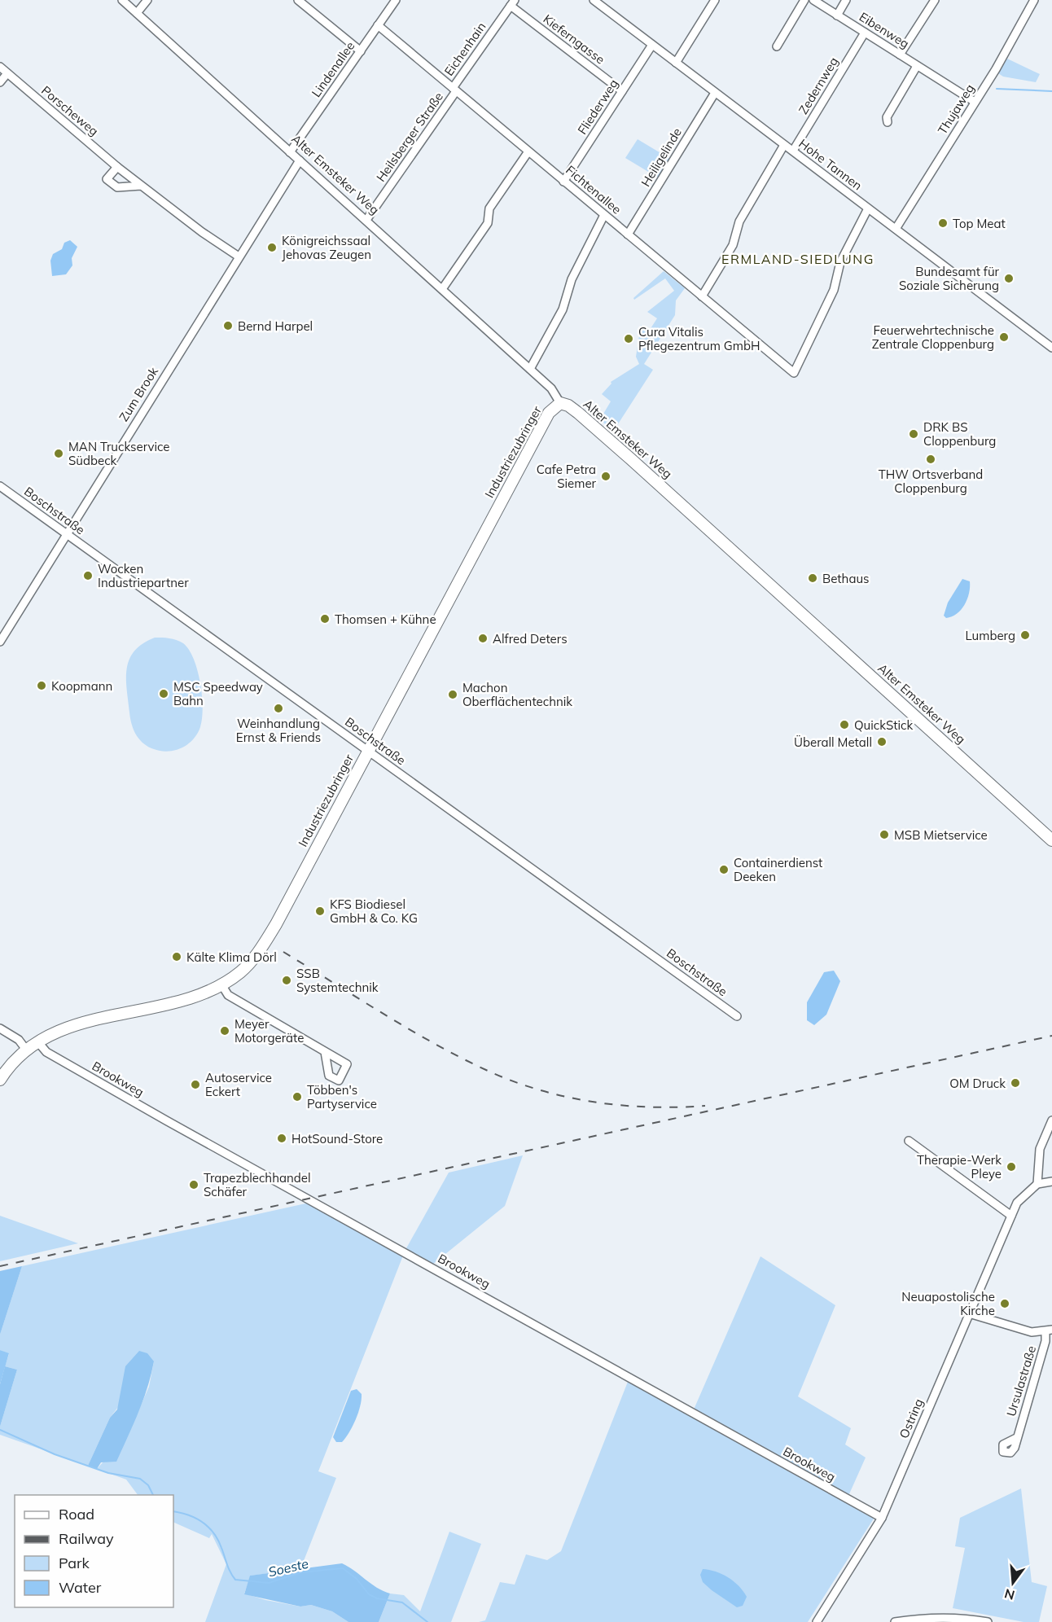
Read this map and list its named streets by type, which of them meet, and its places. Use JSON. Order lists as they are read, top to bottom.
{
  "streets": {
    "street": [
      "Eibenweg",
      "Kieferngasse",
      "Eichenhain",
      "Lindenallee",
      "Zedernweg",
      "Fliederweg",
      "Thujaweg",
      "Porscheweg",
      "Heilsberger Straße",
      "Heiligelinde",
      "Hohe Tannen",
      "Alter Emsteker Weg",
      "Fichtenallee",
      "Zum Brook",
      "Industriezubringer",
      "Boschstraße",
      "Brookweg",
      "Ursulastraße",
      "Ostring"
    ]
  },
  "crossings": [
    ["Eibenweg", "Zedernweg"],
    ["Eibenweg", "Thujaweg"],
    ["Kieferngasse", "Eichenhain"],
    ["Kieferngasse", "Fliederweg"],
    ["Eichenhain", "Heilsberger Straße"],
    ["Eichenhain", "Fichtenallee"],
    ["Lindenallee", "Alter Emsteker Weg"],
    ["Lindenallee", "Fichtenallee"],
    ["Zedernweg", "Hohe Tannen"],
    ["Fliederweg", "Hohe Tannen"],
    ["Fliederweg", "Fichtenallee"],
    ["Thujaweg", "Hohe Tannen"],
    ["Porscheweg", "Zum Brook"],
    ["Heilsberger Straße", "Alter Emsteker Weg"],
    ["Heilsberger Straße", "Fichtenallee"],
    ["Heiligelinde", "Hohe Tannen"],
    ["Heiligelinde", "Fichtenallee"],
    ["Hohe Tannen", "Fichtenallee"],
    ["Alter Emsteker Weg", "Zum Brook"],
    ["Alter Emsteker Weg", "Industriezubringer"],
    ["Zum Brook", "Boschstraße"],
    ["Industriezubringer", "Boschstraße"],
    ["Industriezubringer", "Brookweg"],
    ["Brookweg", "Ostring"]
  ],
  "districts": ["ERMLAND-SIEDLUNG"],
  "water": ["Soeste"],
  "places": [
    "Top Meat",
    "Königreichssaal Jehovas Zeugen",
    "Bundesamt für Soziale Sicherung",
    "Bernd Harpel",
    "Feuerwehrtechnische Zentrale Cloppenburg",
    "Cura Vitalis Pflegezentrum GmbH",
    "DRK BS Cloppenburg",
    "MAN Truckservice Südbeck",
    "THW Ortsverband Cloppenburg",
    "Cafe Petra Siemer",
    "Wocken Industriepartner",
    "Bethaus",
    "Thomsen + Kühne",
    "Lumberg",
    "Alfred Deters",
    "Koopmann",
    "MSC Speedway Bahn",
    "Machon Oberflächentechnik",
    "Weinhandlung Ernst & Friends",
    "QuickStick",
    "Überall Metall",
    "MSB Mietservice",
    "Containerdienst Deeken",
    "KFS Biodiesel GmbH & Co. KG",
    "Kälte Klima Dörl",
    "SSB Systemtechnik",
    "Meyer Motorgeräte",
    "OM Druck",
    "Autoservice Eckert",
    "Többen's Partyservice",
    "HotSound-Store",
    "Therapie-Werk Pleye",
    "Trapezblechhandel Schäfer",
    "Neuapostolische Kirche"
  ],
  "legend": [
    "Road",
    "Railway",
    "Park",
    "Water"
  ],
  "north": "bottom"
}
